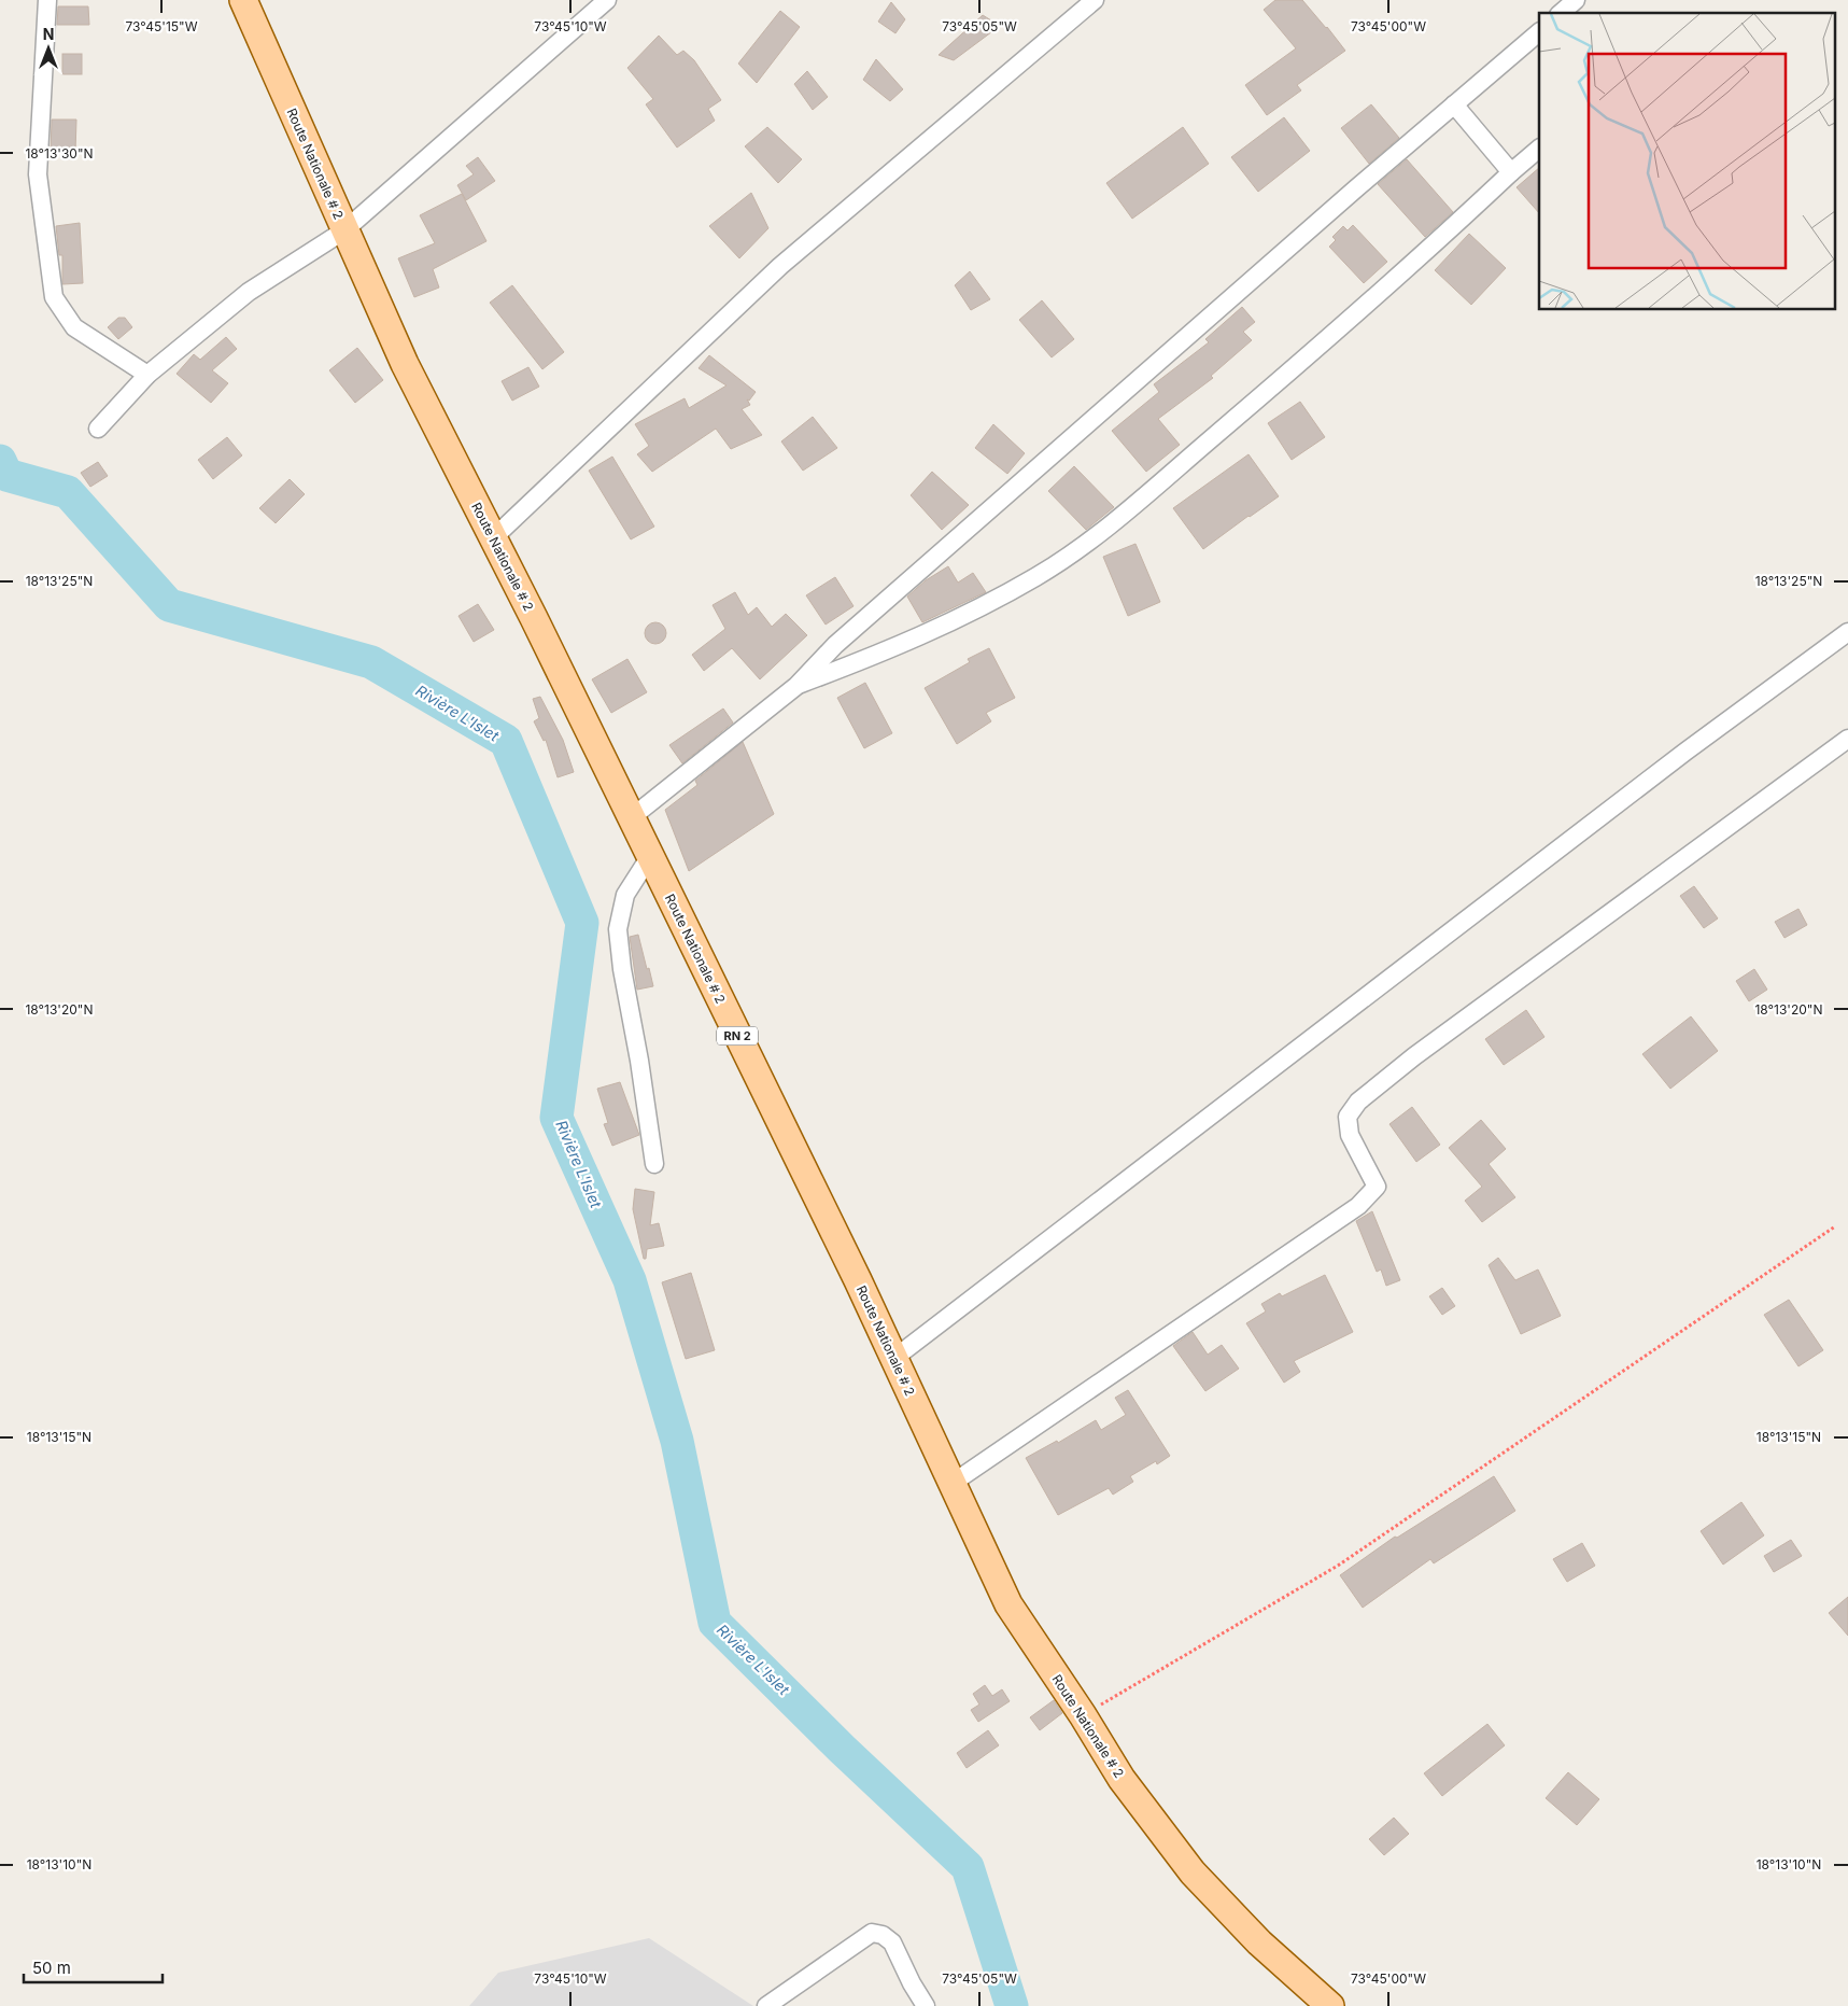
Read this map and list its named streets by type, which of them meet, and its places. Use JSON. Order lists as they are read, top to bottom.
{
  "streets": {
    "main road": ["Route Nationale # 2", "RN 2"]
  },
  "water": ["Rivière L'Islet"],
  "scale_bar": "50 m",
  "north": "top",
  "coordinates": [
    "73°45'15\"W",
    "73°45'10\"W",
    "73°45'05\"W",
    "73°45'00\"W",
    "18°13'30\"N",
    "18°13'25\"N",
    "18°13'20\"N",
    "18°13'15\"N",
    "18°13'10\"N"
  ]
}
